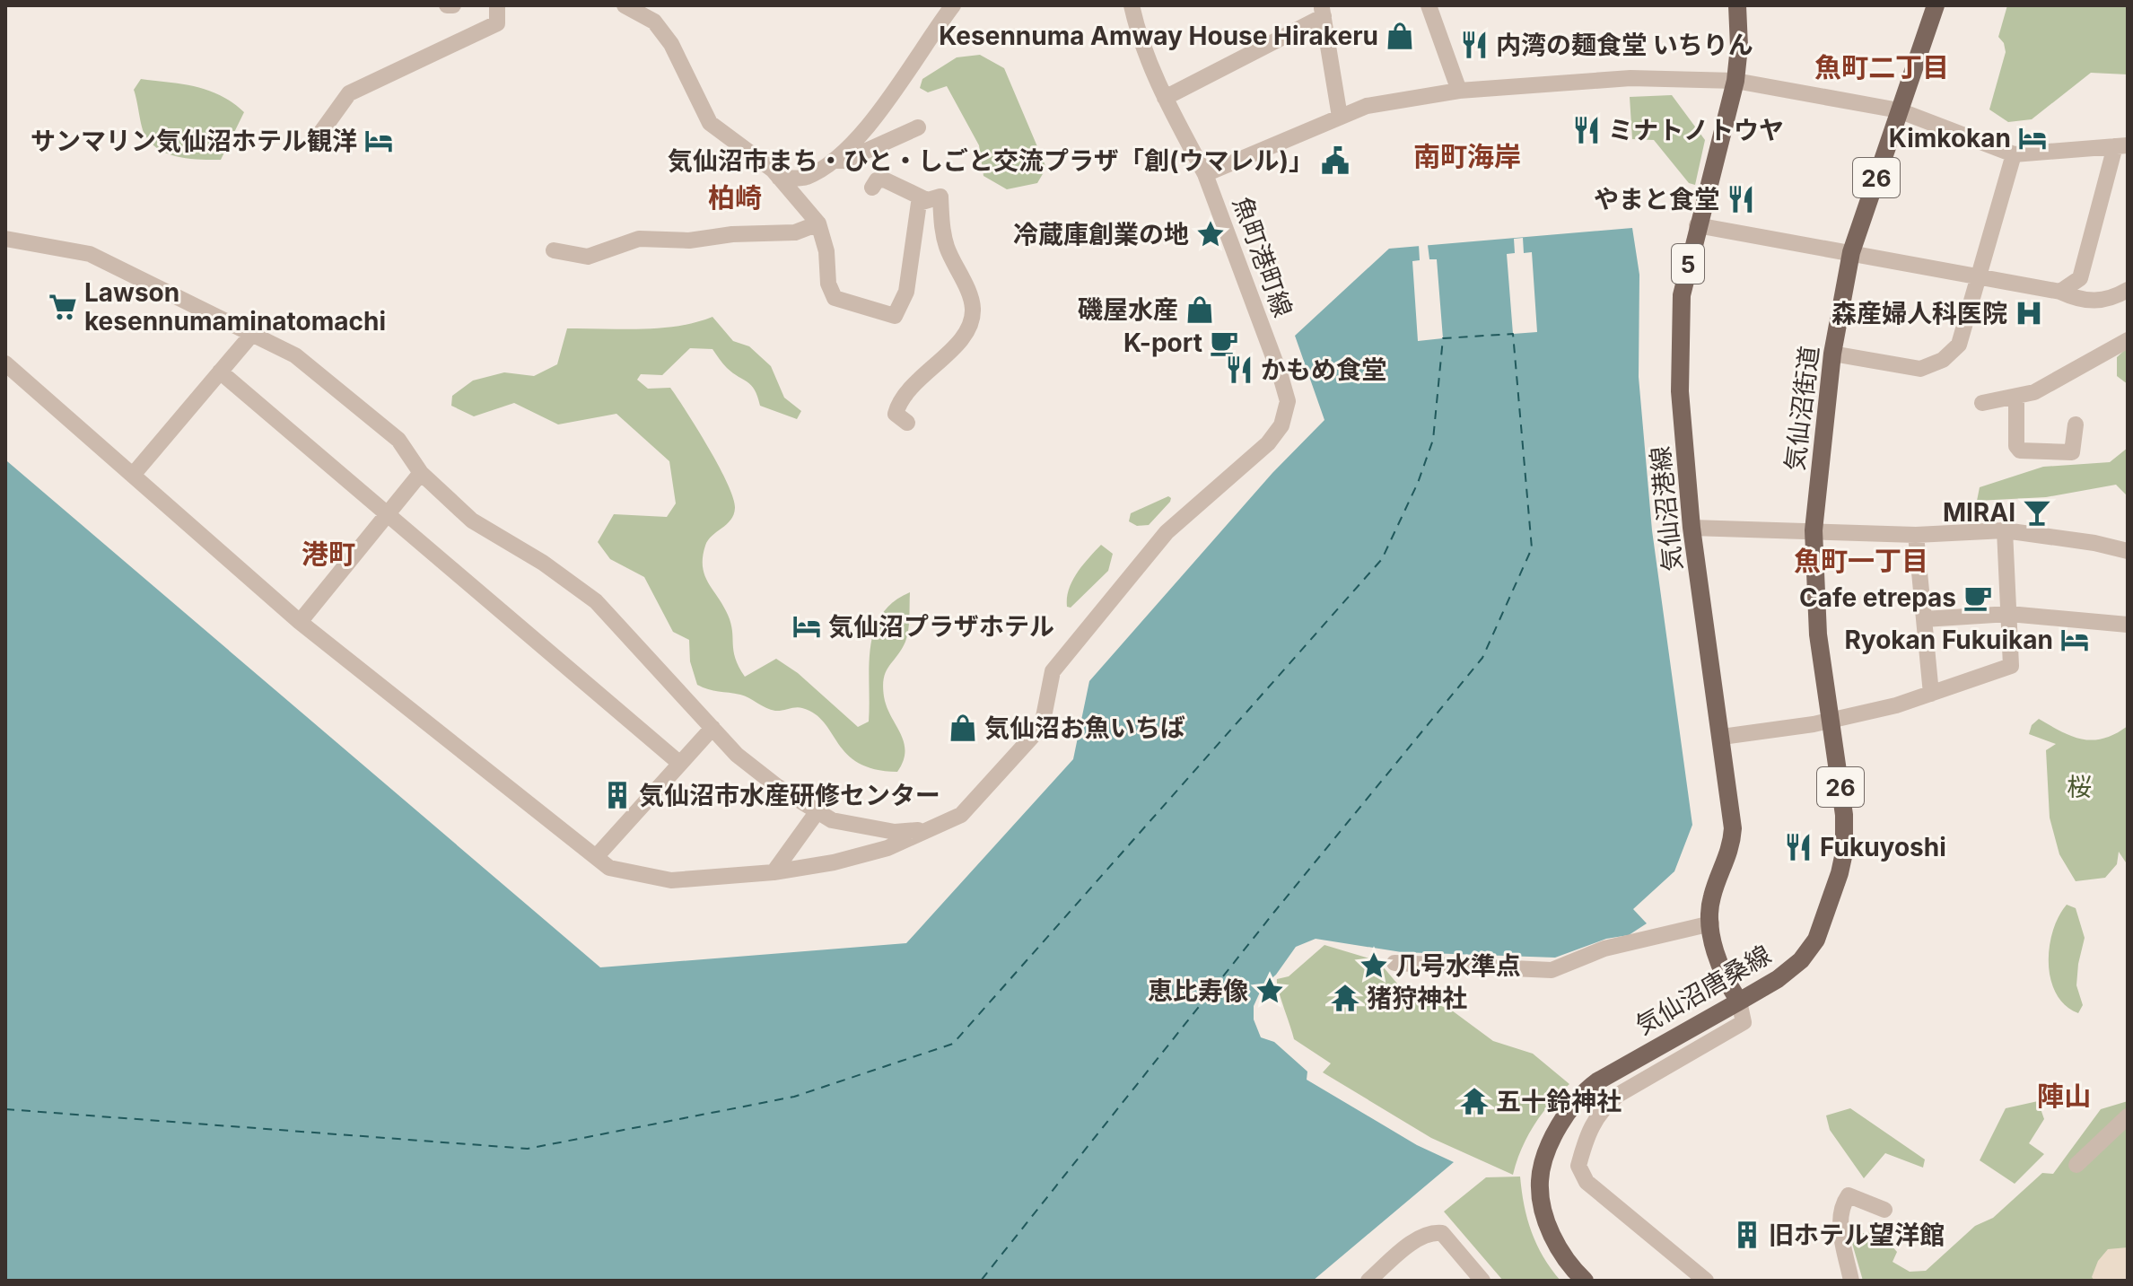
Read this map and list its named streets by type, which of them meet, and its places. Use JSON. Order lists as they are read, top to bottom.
{
  "streets": {
    "main road": [
      "26",
      "5",
      "気仙沼街道",
      "気仙沼港線",
      "気仙沼唐桑線"
    ],
    "street": ["魚町港町線"]
  },
  "crossings": [
    ["魚町港町線", "気仙沼街道"],
    ["魚町港町線", "気仙沼港線"],
    ["気仙沼街道", "気仙沼唐桑線"],
    ["気仙沼港線", "気仙沼唐桑線"]
  ],
  "districts": [
    "魚町二丁目",
    "南町海岸",
    "柏崎",
    "港町",
    "魚町一丁目",
    "陣山"
  ],
  "parks": ["桜"],
  "places": {
    "shop": ["Kesennuma Amway House Hirakeru", "磯屋水産", "気仙沼お魚いちば"],
    "restaurant": [
      "内湾の麺食堂 いちりん",
      "ミナトノトウヤ",
      "やまと食堂",
      "かもめ食堂",
      "Fukuyoshi"
    ],
    "hotel": [
      "Kimkokan",
      "サンマリン気仙沼ホテル観洋",
      "気仙沼プラザホテル",
      "Ryokan Fukuikan"
    ],
    "public building": ["気仙沼市まち・ひと・しごと交流プラザ「創(ウマレル)」"],
    "place": ["冷蔵庫創業の地", "几号水準点", "恵比寿像"],
    "supermarket": ["Lawson kesennumaminatomachi"],
    "hospital": ["森産婦人科医院"],
    "cafe": ["K-port", "Cafe etrepas"],
    "bar": ["MIRAI"],
    "building": ["気仙沼市水産研修センター", "旧ホテル望洋館"],
    "temple": ["猪狩神社", "五十鈴神社"]
  }
}
